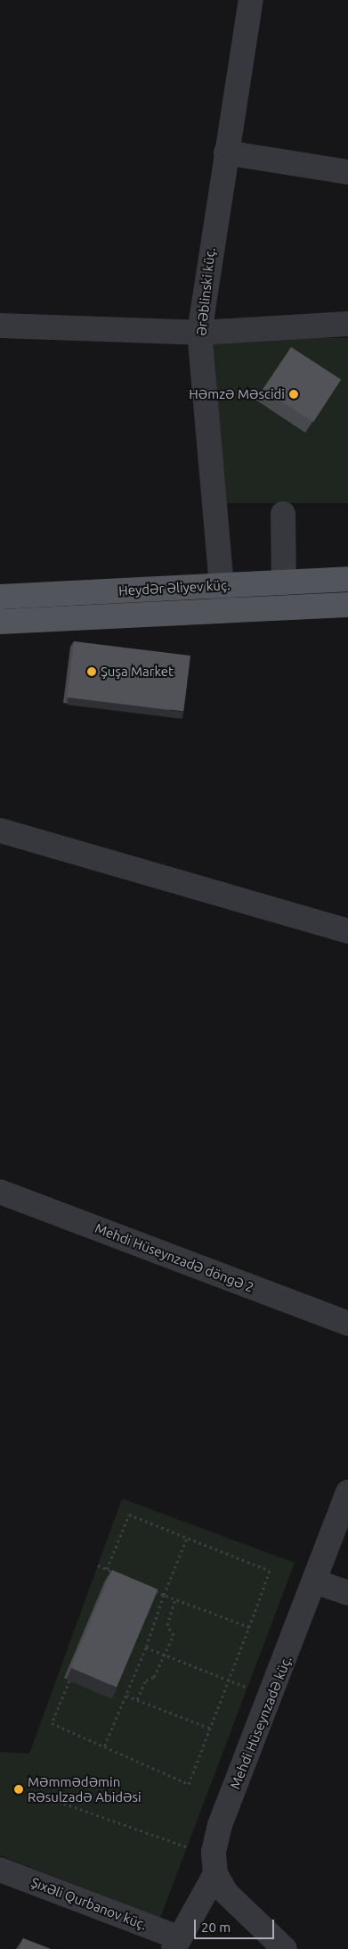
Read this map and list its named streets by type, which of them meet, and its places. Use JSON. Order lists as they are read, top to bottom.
{
  "streets": {
    "main road": ["Heydər Əliyev küç."],
    "street": [
      "Ərəblinski küç.",
      "Mehdi Hüseynzadə döngə 2",
      "Mehdi Hüseynzadə küç.",
      "Şıxəli Qurbanov küç."
    ]
  },
  "crossings": [
    ["Ərəblinski küç.", "Heydər Əliyev küç."]
  ],
  "places": ["Həmzə Məscidi", "Şuşa Market", "Məmmədəmin Rəsulzadə Abidəsi"],
  "scale_bar": "20 m"
}
